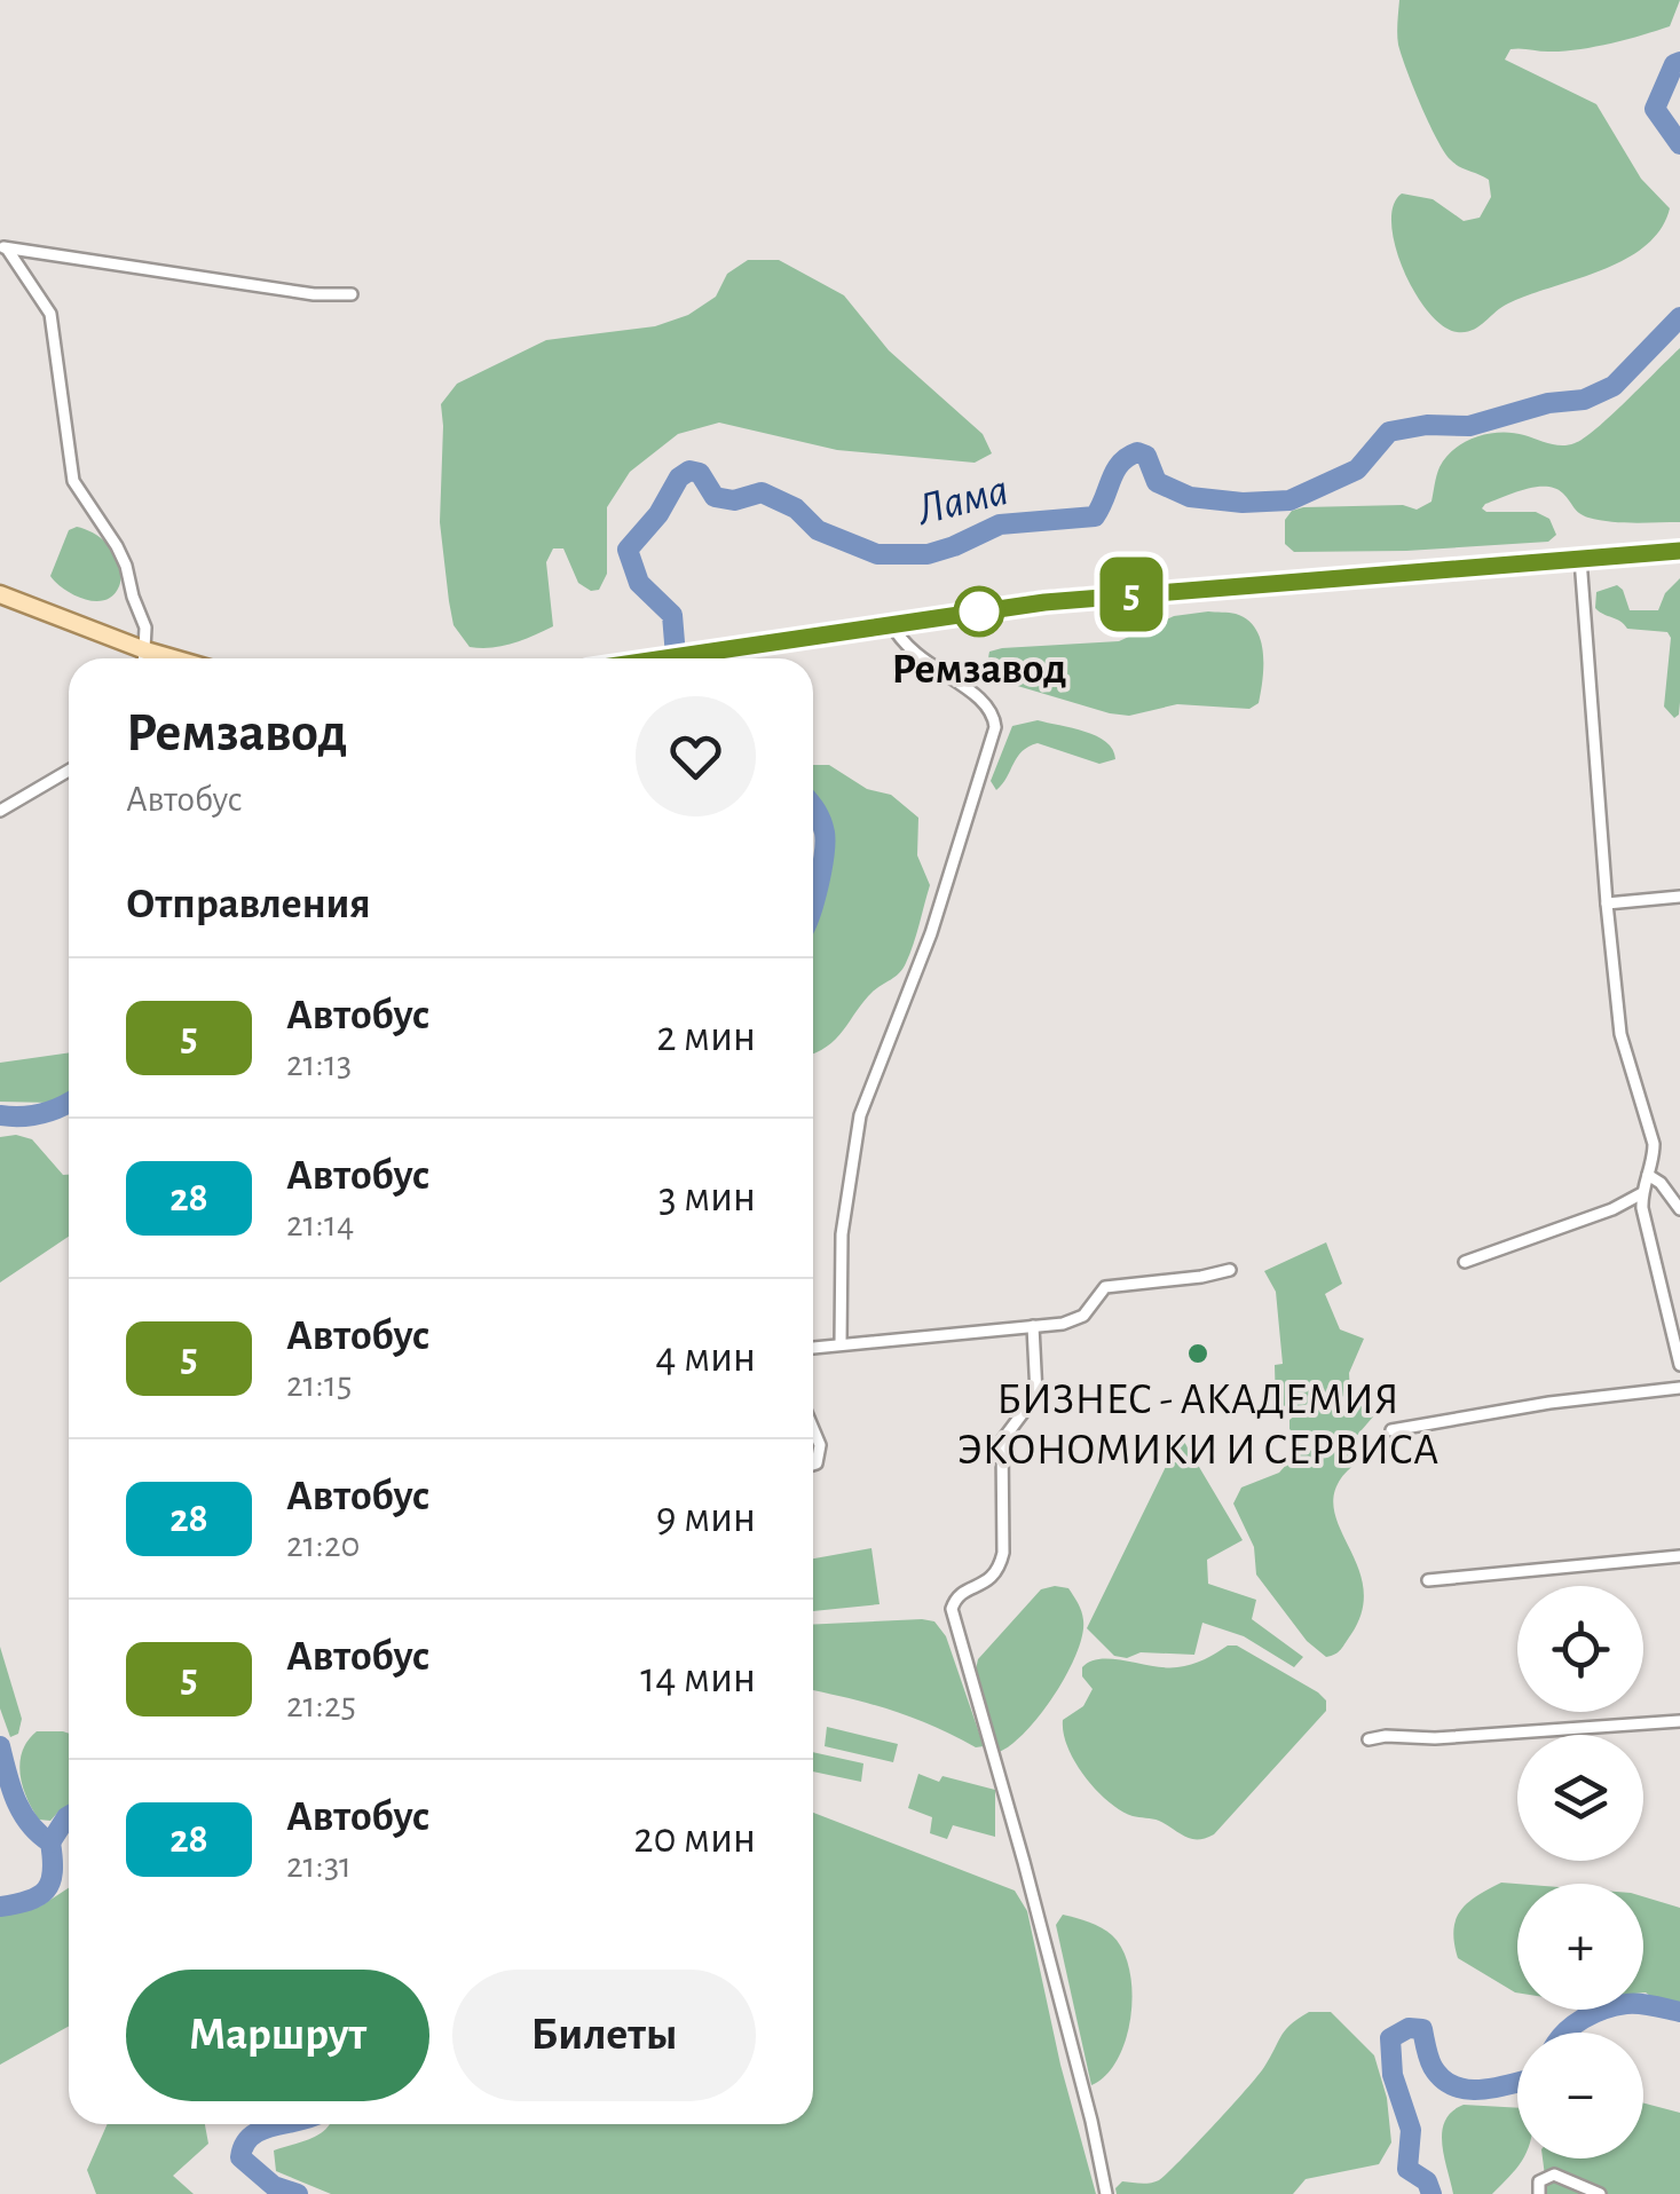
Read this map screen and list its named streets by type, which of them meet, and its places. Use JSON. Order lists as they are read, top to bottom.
{
  "water": ["Лама"],
  "places": ["Ремзавод", "БИЗНЕС - АКАДЕМИЯ ЭКОНОМИКИ И СЕРВИСА"],
  "lines": ["bus line 5"],
  "page": {
    "on_map": "5",
    "heading": [
      ["Ремзавод", "Автобус"],
      "Отправления"
    ],
    "list": [
      {
        "mark": "5",
        "name": "Автобус",
        "note": "21:13",
        "value": "2 мин"
      },
      {
        "mark": "28",
        "name": "Автобус",
        "note": "21:14",
        "value": "3 мин"
      },
      {
        "mark": "5",
        "name": "Автобус",
        "note": "21:15",
        "value": "4 мин"
      },
      {
        "mark": "28",
        "name": "Автобус",
        "note": "21:20",
        "value": "9 мин"
      },
      {
        "mark": "5",
        "name": "Автобус",
        "note": "21:25",
        "value": "14 мин"
      },
      {
        "mark": "28",
        "name": "Автобус",
        "note": "21:31",
        "value": "20 мин"
      }
    ],
    "map_buttons": ["+", "−"],
    "buttons": ["Маршрут", "Билеты"]
  }
}
